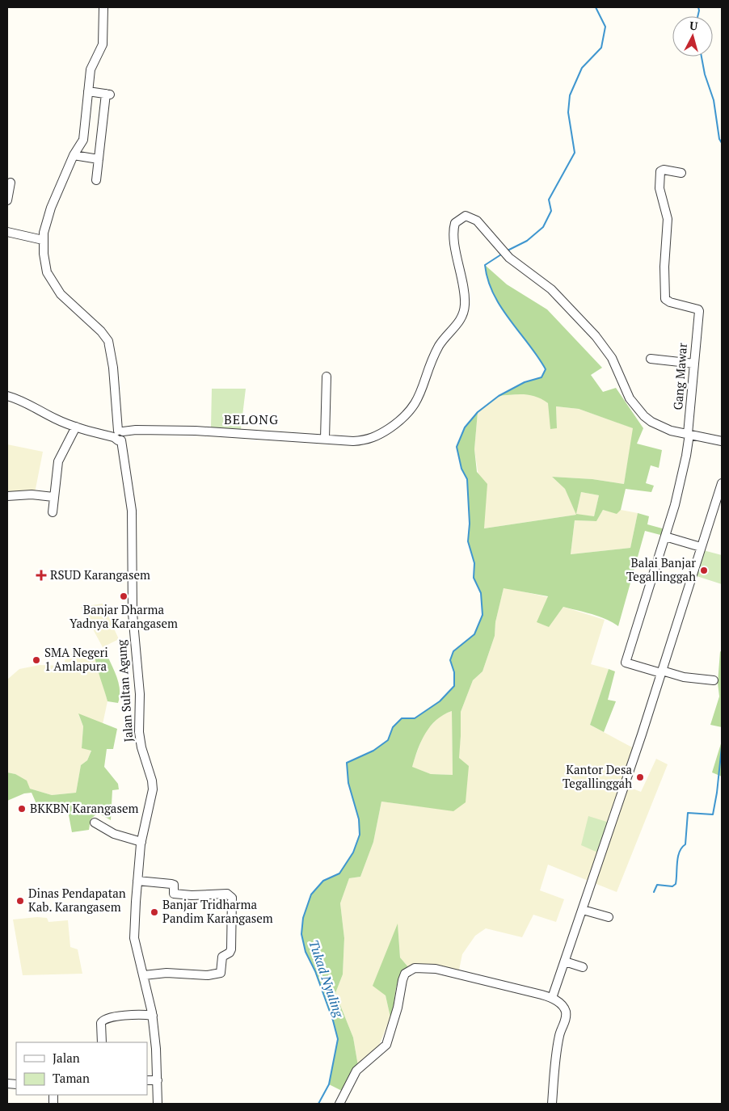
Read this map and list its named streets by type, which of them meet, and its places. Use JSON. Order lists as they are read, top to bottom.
{
  "streets": {
    "street": ["Gang Mawar", "Jalan Sultan Agung"]
  },
  "districts": ["BELONG"],
  "water": ["Tukad Nyuling"],
  "places": {
    "other": [
      "Balai Banjar Tegallinggah",
      "Banjar Dharma Yadnya Karangasem",
      "SMA Negeri 1 Amlapura",
      "Kantor Desa Tegallinggah",
      "BKKBN Karangasem",
      "Dinas Pendapatan Kab. Karangasem",
      "Banjar Tridharma Pandim Karangasem"
    ],
    "health": ["RSUD Karangasem"]
  },
  "legend": ["Jalan", "Taman"],
  "north": "top"
}
